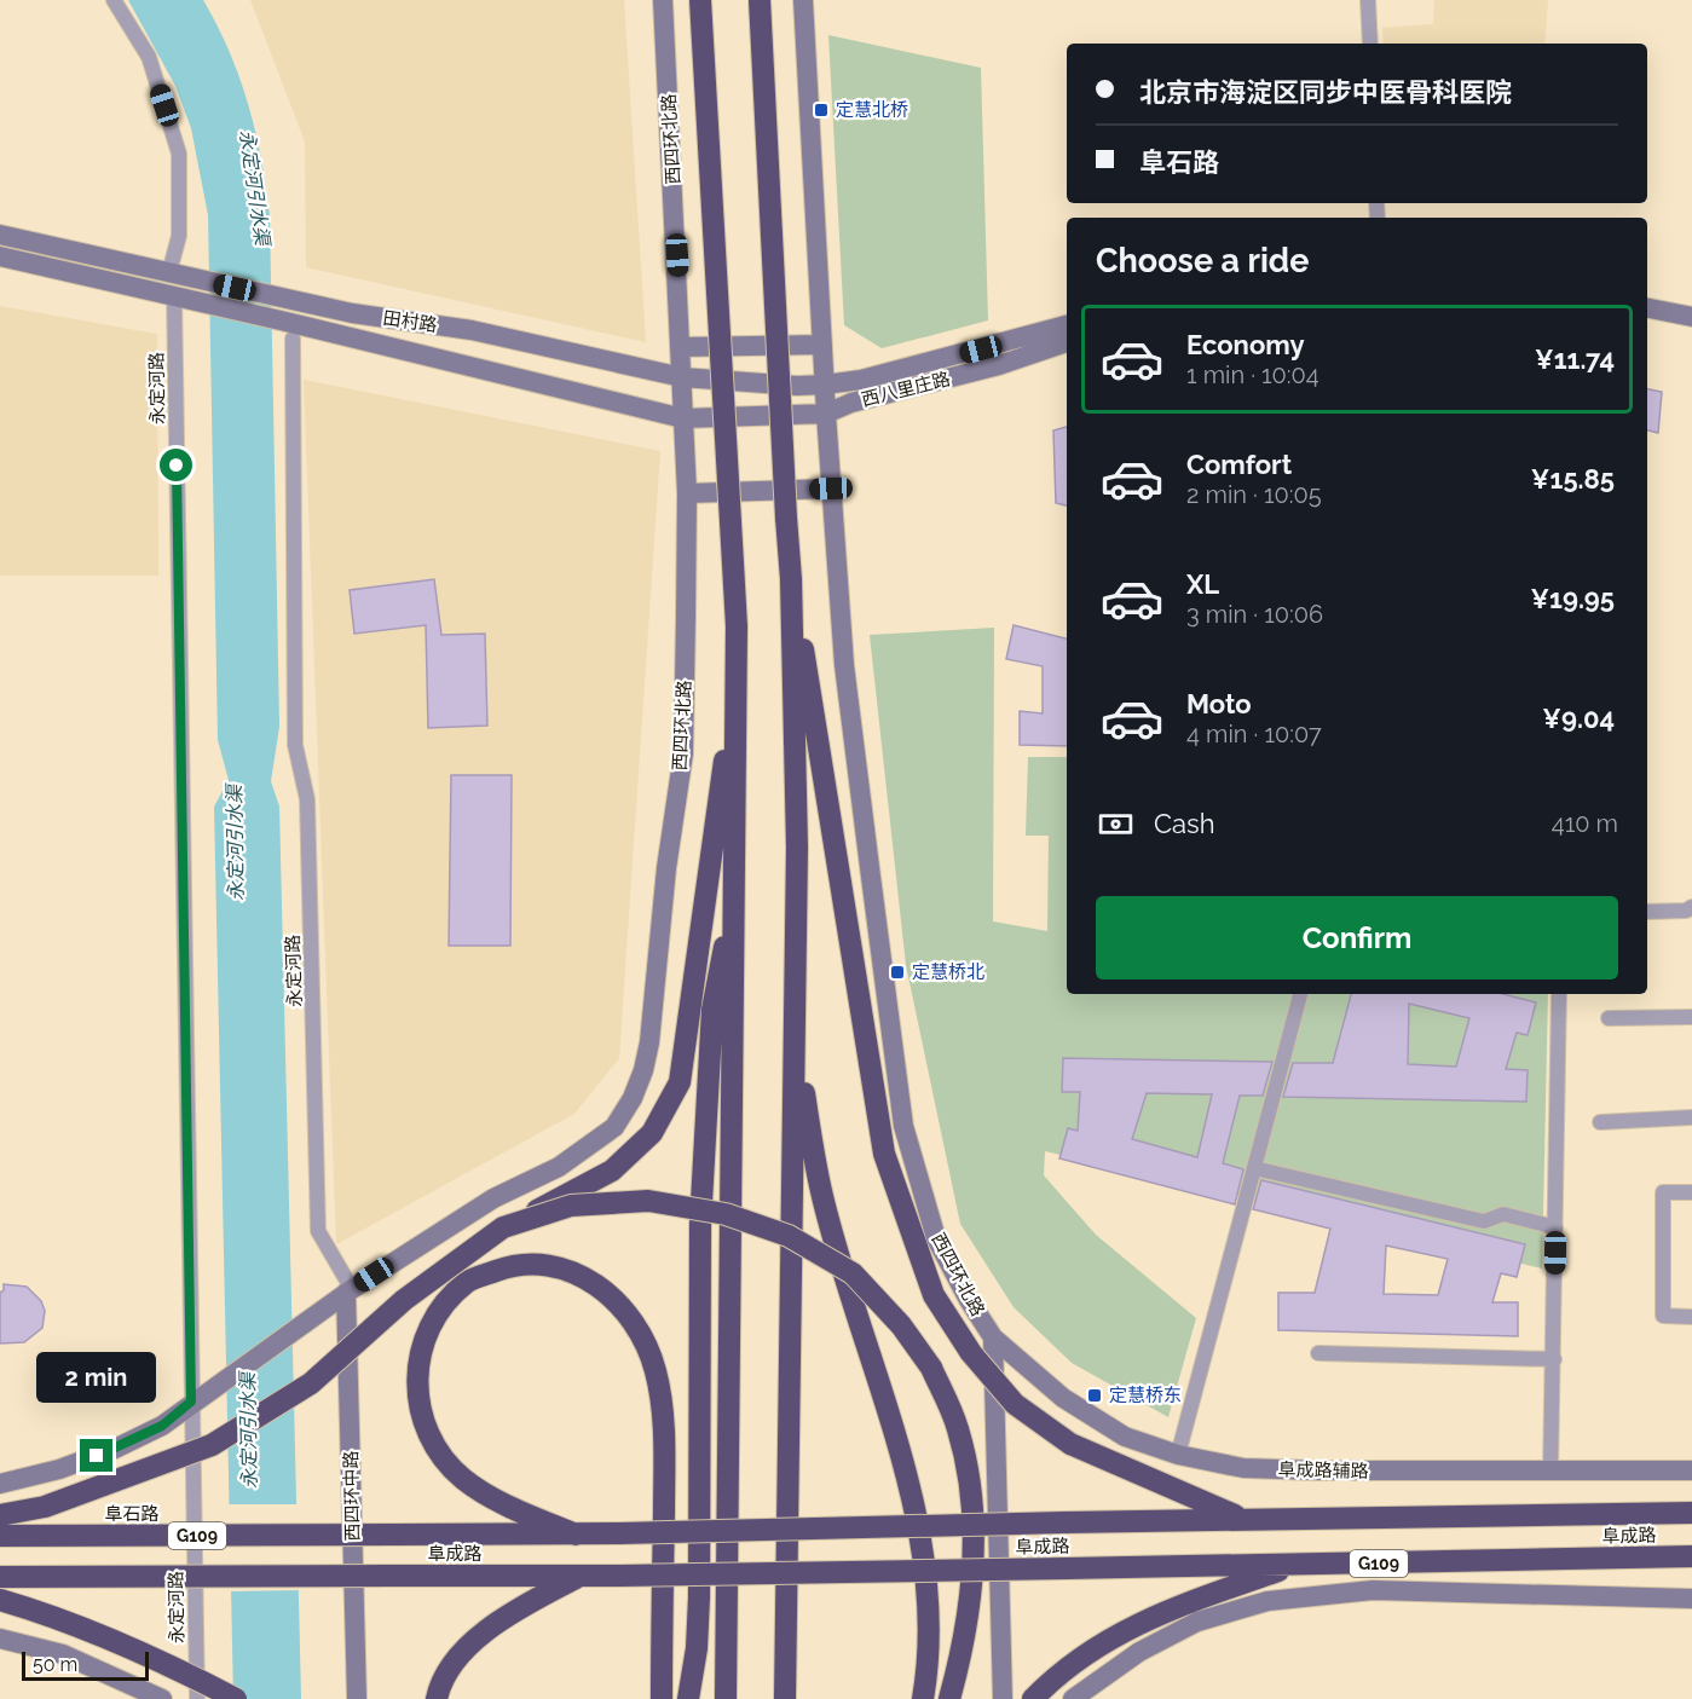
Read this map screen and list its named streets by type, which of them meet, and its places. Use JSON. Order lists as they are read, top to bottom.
{
  "streets": {
    "highway": ["阜石路", "G109", "阜成路"],
    "main road": [
      "西四环北路",
      "田村路",
      "西八里庄路",
      "阜成路辅路",
      "西四环中路"
    ],
    "street": ["永定河路"]
  },
  "crossings": [
    ["西四环北路", "田村路"],
    ["西四环北路", "永定河路"],
    ["西四环北路", "西八里庄路"],
    ["西四环北路", "阜成路辅路"],
    ["西四环北路", "西四环中路"],
    ["田村路", "永定河路"],
    ["田村路", "西八里庄路"],
    ["永定河路", "西四环中路"],
    ["阜石路", "阜成路"]
  ],
  "water": ["永定河引水渠"],
  "places": {
    "transit": ["定慧北桥", "定慧桥北", "定慧桥东"]
  },
  "scale_bar": "50 m",
  "page": {
    "banner": ["北京市海淀区同步中医骨科医院", "阜石路"],
    "heading": "Choose a ride",
    "list": [
      {
        "name": "Economy",
        "note": "1 min · 10:04",
        "value": "¥11.74"
      },
      {
        "name": "Comfort",
        "note": "2 min · 10:05",
        "value": "¥15.85"
      },
      {
        "name": "XL",
        "note": "3 min · 10:06",
        "value": "¥19.95"
      },
      {
        "name": "Moto",
        "note": "4 min · 10:07",
        "value": "¥9.04"
      }
    ],
    "pay": ["Cash", "410 m"],
    "buttons": "Confirm",
    "bubble": "2 min",
    "scale": "50 m"
  }
}
